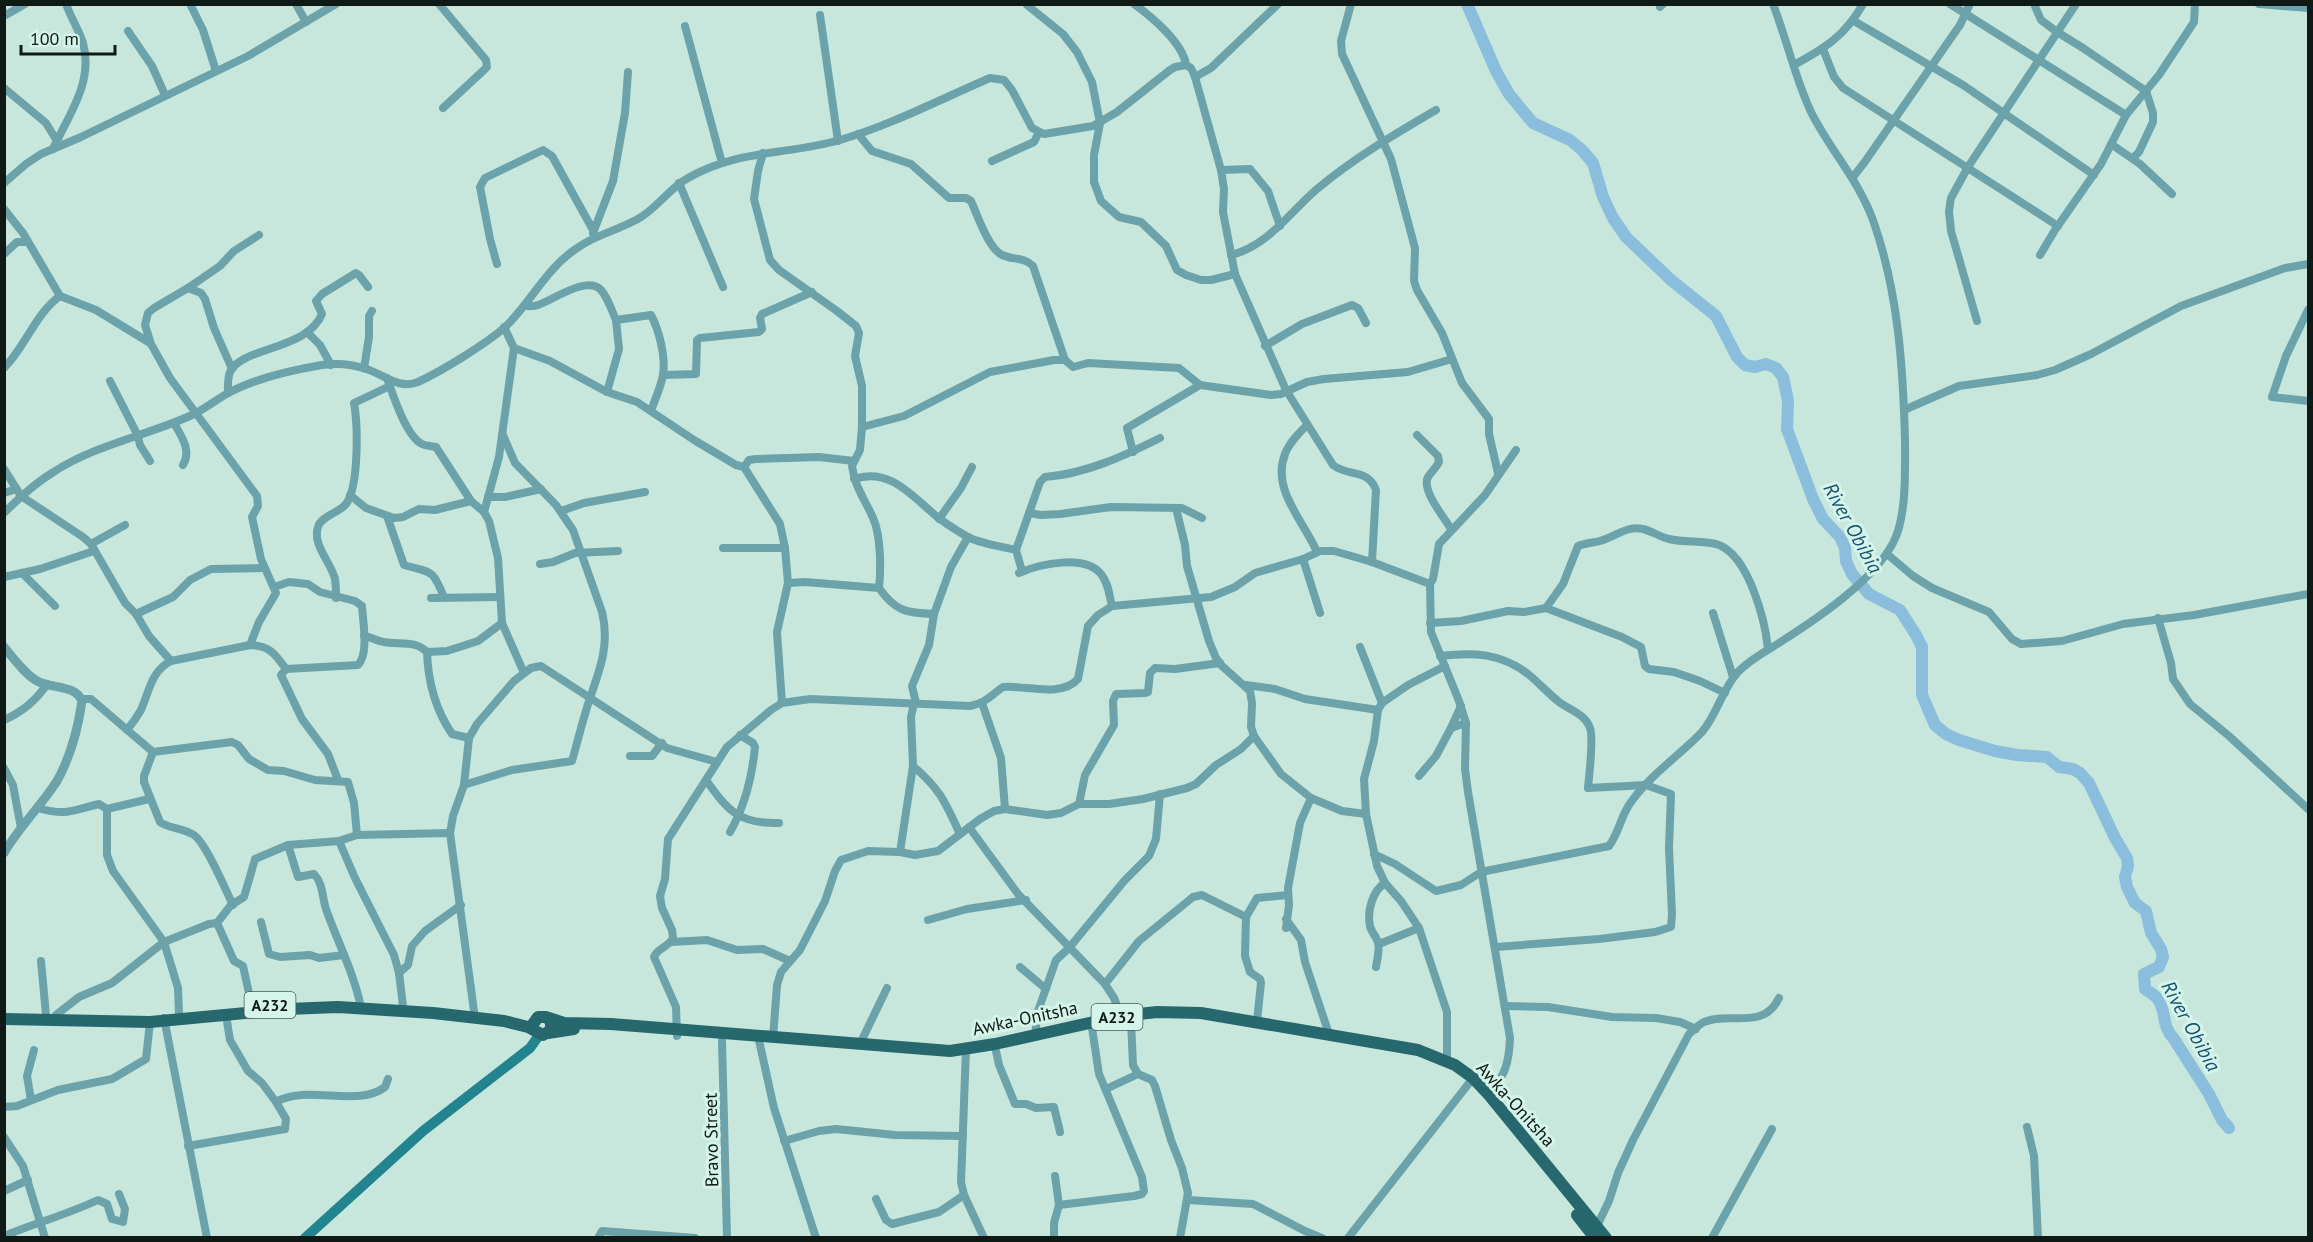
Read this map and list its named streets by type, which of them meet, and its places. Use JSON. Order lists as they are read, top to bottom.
{
  "streets": {
    "main road": ["A232", "Awka-Onitsha"],
    "street": ["Bravo Street"]
  },
  "crossings": [
    ["A232", "Awka-Onitsha"],
    ["Awka-Onitsha", "Bravo Street"]
  ],
  "water": ["River Obibia"],
  "scale_bar": "100 m"
}
